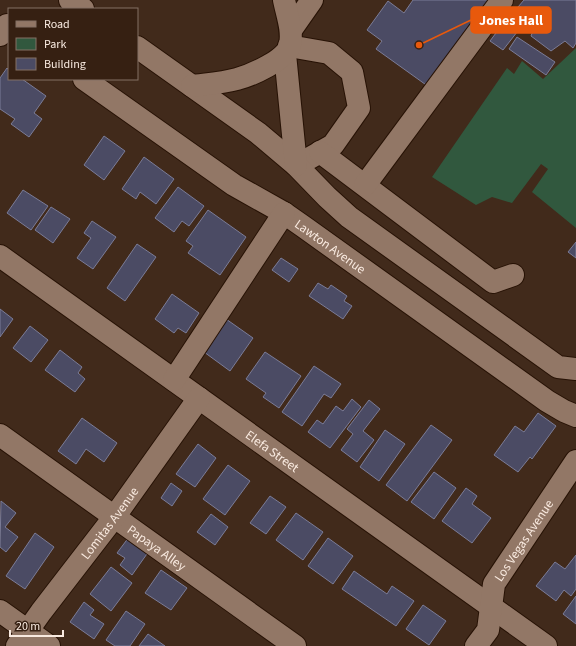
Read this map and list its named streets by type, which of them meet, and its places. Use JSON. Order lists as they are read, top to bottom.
{
  "streets": {
    "street": [
      "Lawton Avenue",
      "Elefa Street",
      "Lomitas Avenue",
      "Los Vegas Avenue",
      "Papaya Alley"
    ]
  },
  "crossings": [
    ["Elefa Street", "Lomitas Avenue"],
    ["Elefa Street", "Los Vegas Avenue"],
    ["Lomitas Avenue", "Papaya Alley"]
  ],
  "places": ["Jones Hall"],
  "legend": ["Road", "Park", "Building"],
  "scale_bar": "20 m"
}
